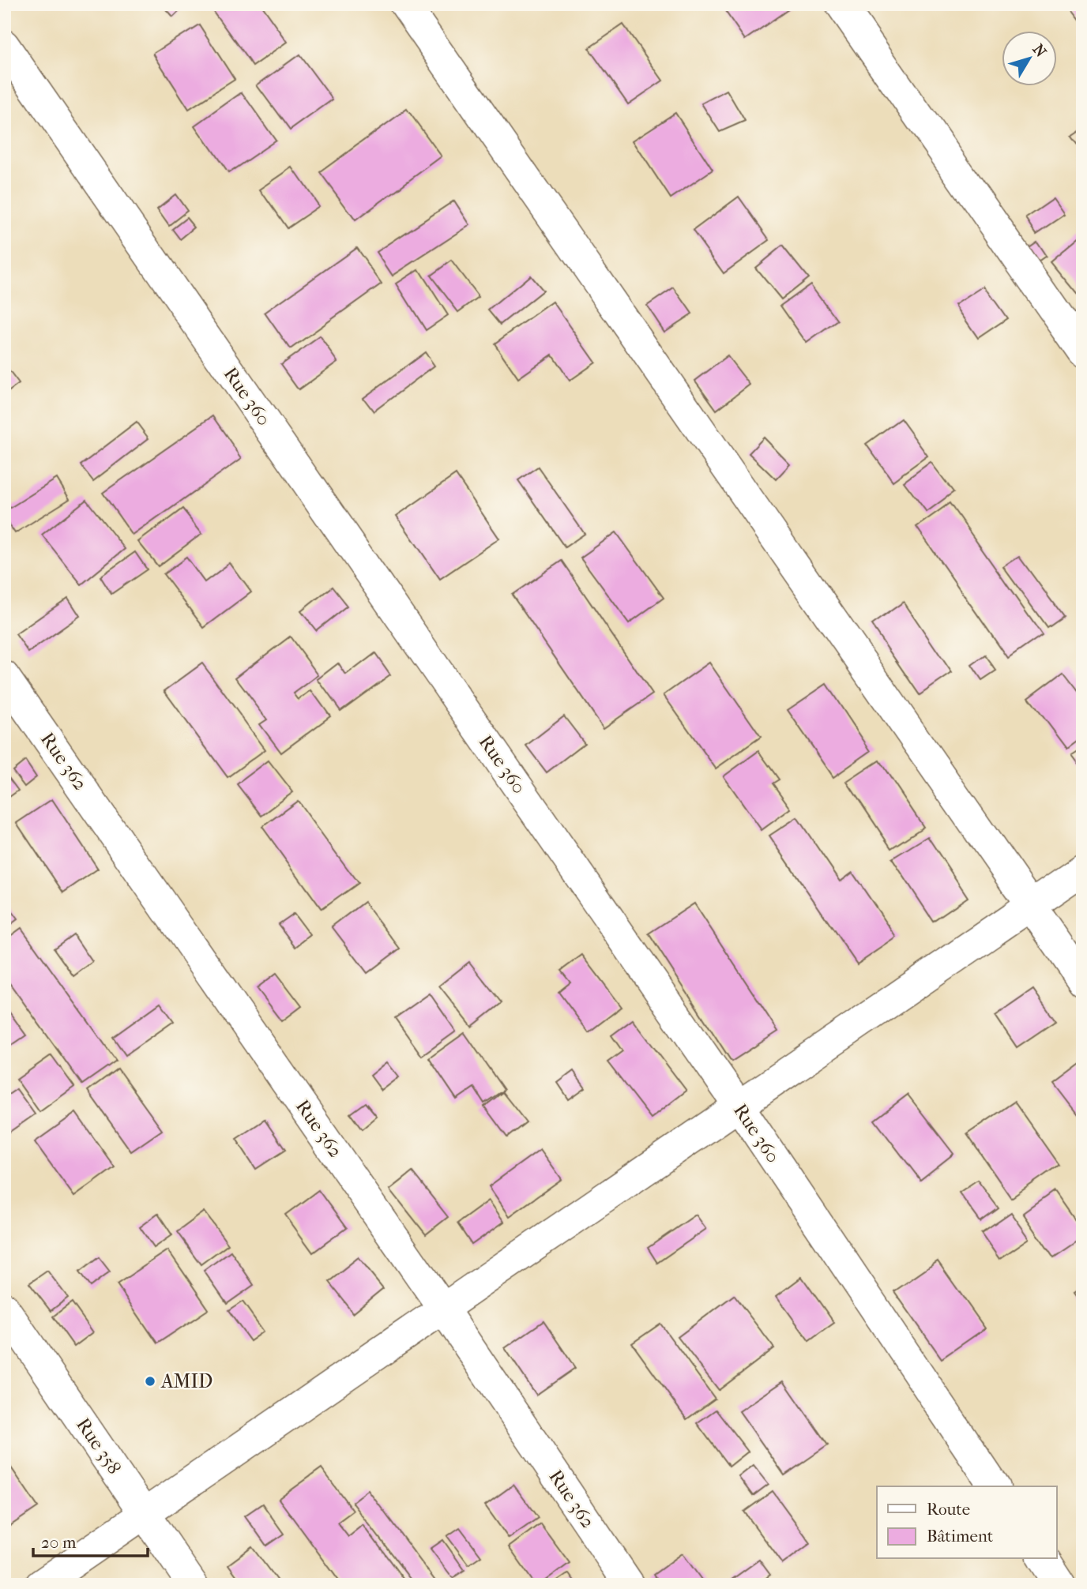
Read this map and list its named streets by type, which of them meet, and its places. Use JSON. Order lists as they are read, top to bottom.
{
  "streets": {
    "street": ["Rue 360", "Rue 362", "Rue 358"]
  },
  "places": ["AMID"],
  "legend": ["Route", "Bâtiment"],
  "scale_bar": "20 m",
  "north": "top right"
}
